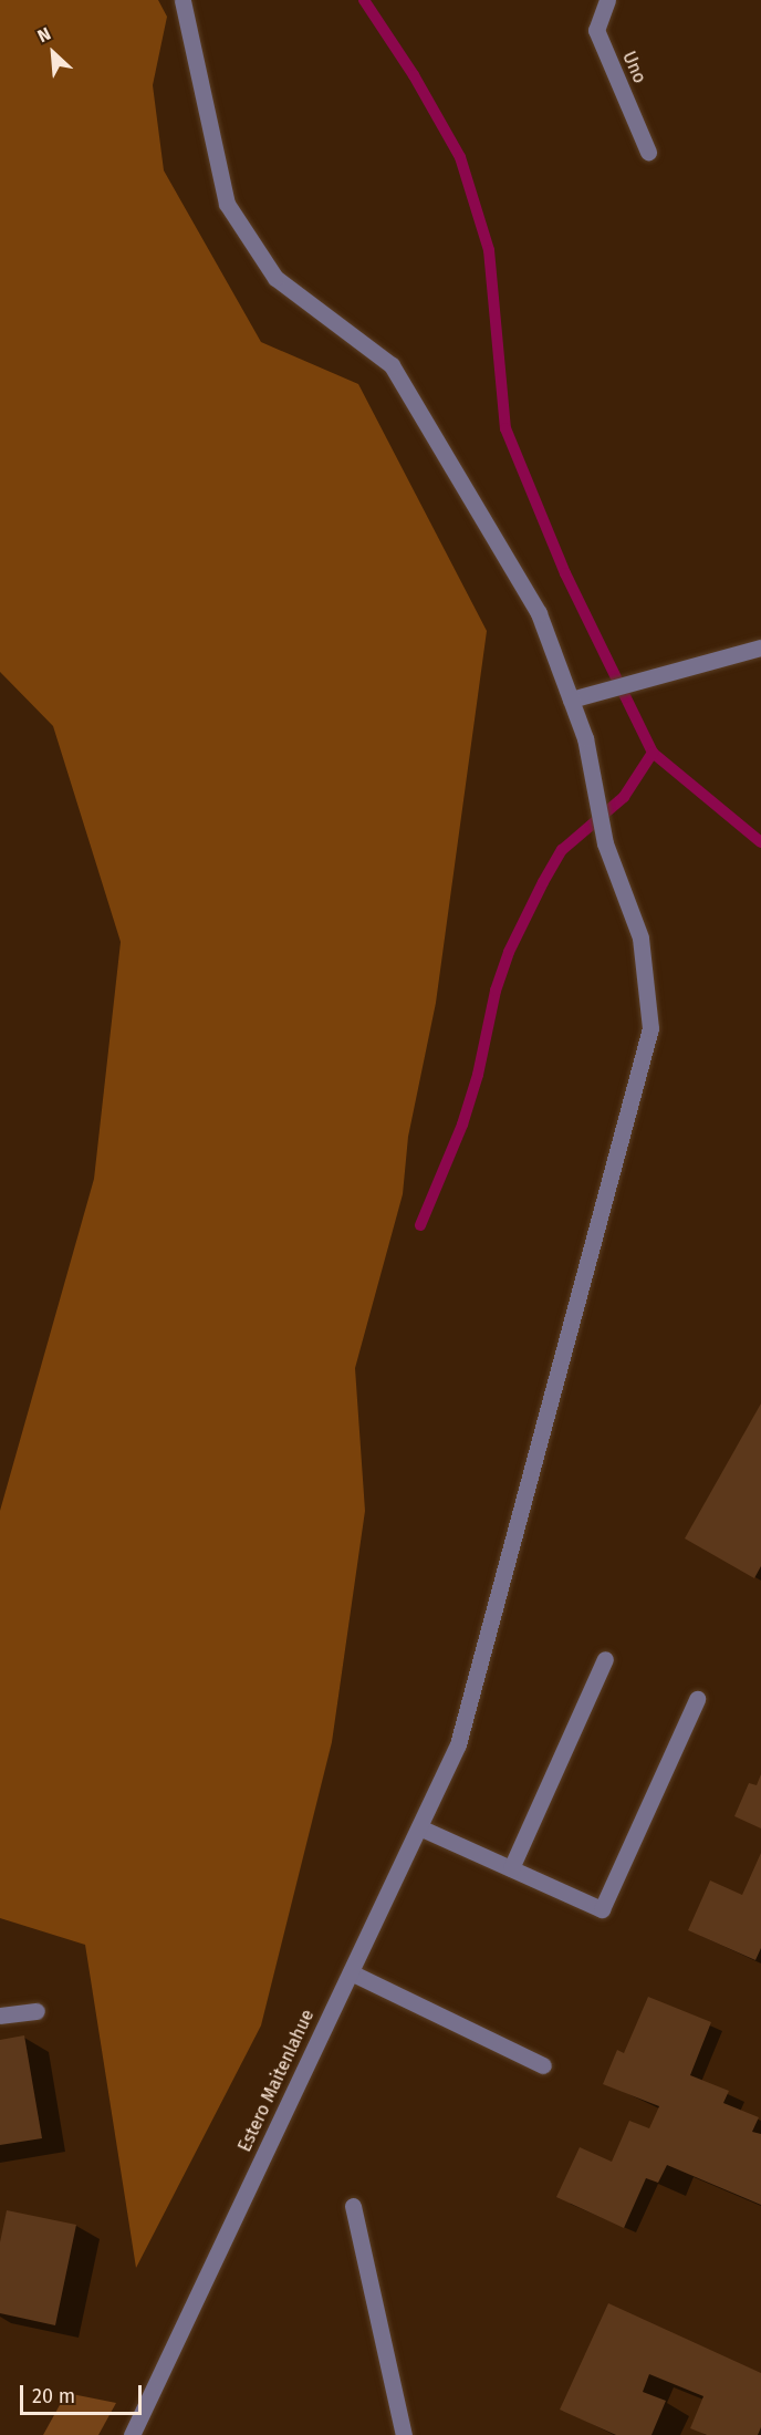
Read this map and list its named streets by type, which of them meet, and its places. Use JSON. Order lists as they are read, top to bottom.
{
  "streets": {
    "street": ["Uno", "Estero Maitenlahue"]
  },
  "scale_bar": "20 m",
  "north": "top left"
}
